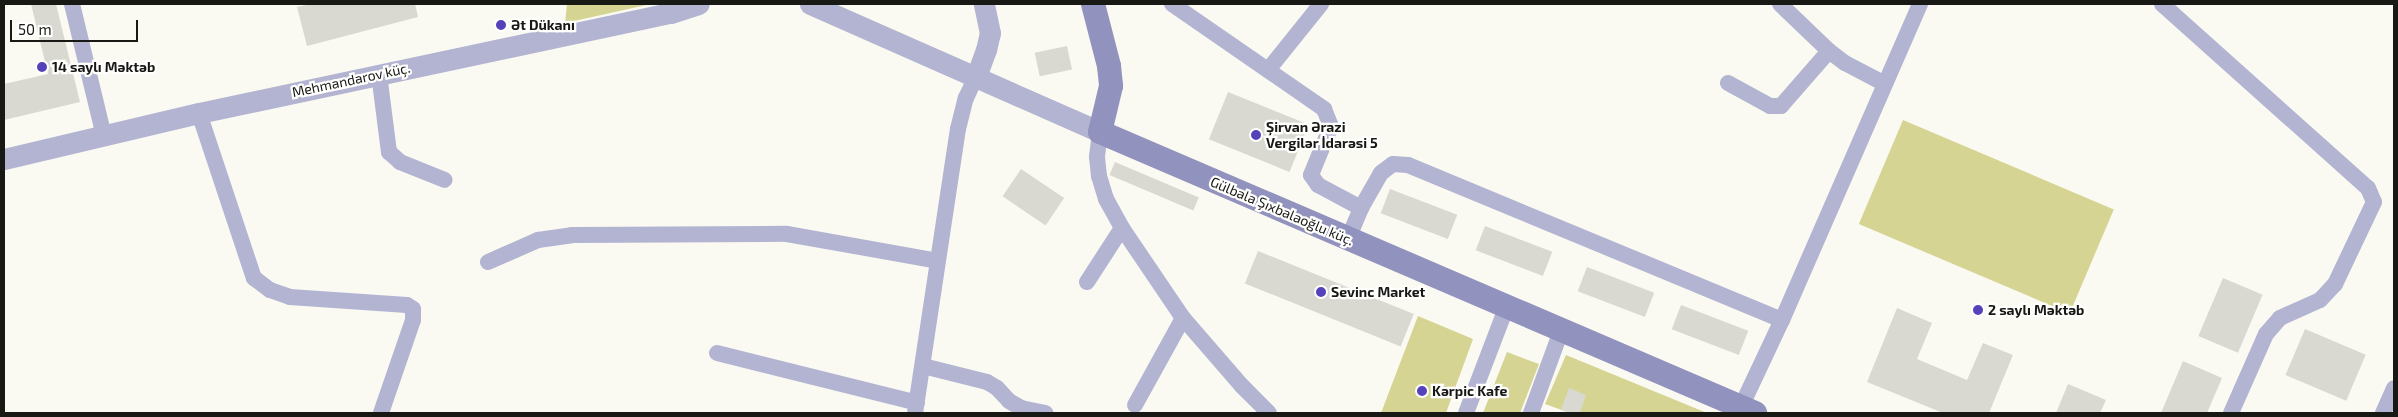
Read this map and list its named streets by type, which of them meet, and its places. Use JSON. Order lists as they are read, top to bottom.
{
  "streets": {
    "main road": ["Gülbala Şıxbalaoğlu küç."],
    "street": ["Mehmandarov küç."]
  },
  "places": [
    "Ət Dükanı",
    "14 saylı Məktəb",
    "Şirvan Ərazi Vergilər İdarəsi 5",
    "Sevinc Market",
    "2 saylı Məktəb",
    "Kərpic Kafe"
  ],
  "scale_bar": "50 m"
}
